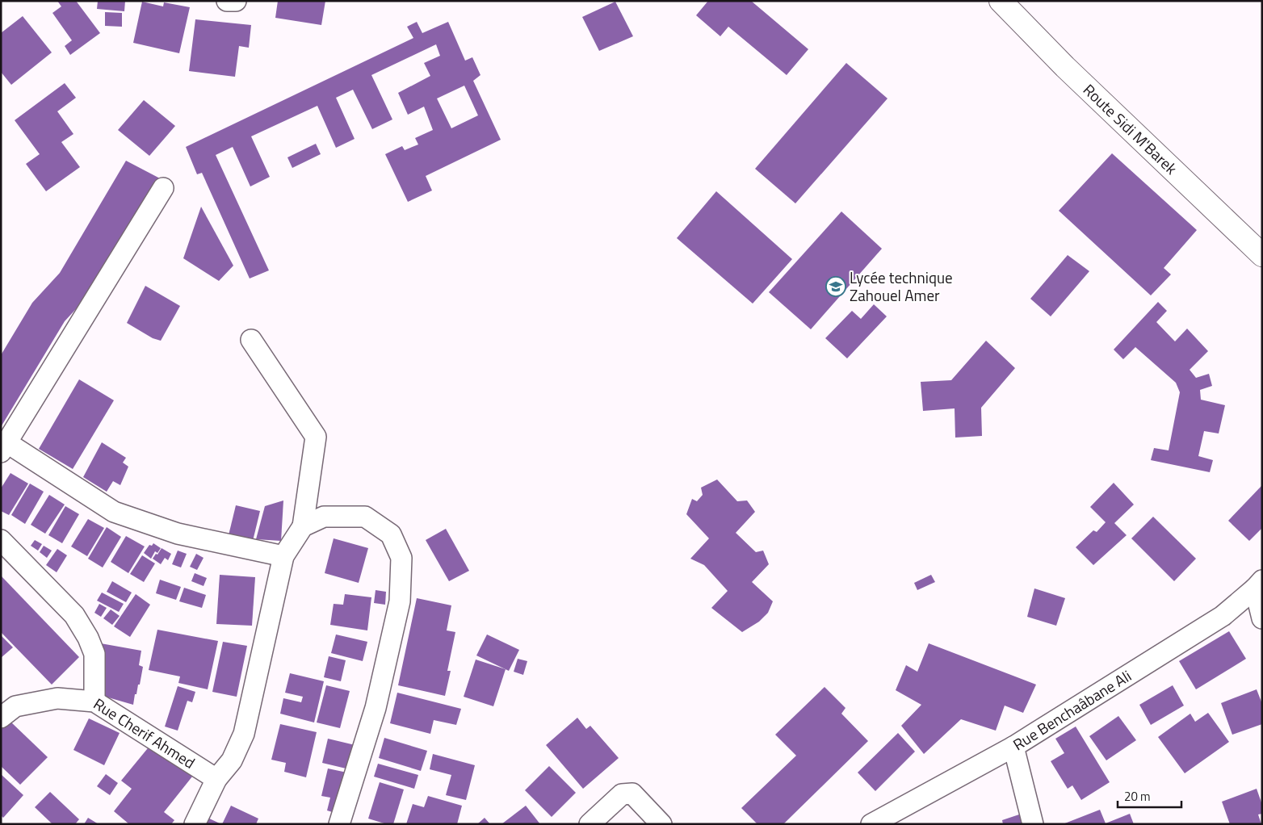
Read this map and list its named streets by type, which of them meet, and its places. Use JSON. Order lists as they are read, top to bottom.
{
  "streets": {
    "main road": ["Route Sidi M'Barek"],
    "street": ["Rue Benchaâbane Ali", "Rue Cherif Ahmed"]
  },
  "places": {
    "school or university": ["Lycée technique Zahouel Amer"]
  },
  "scale_bar": "20 m"
}
